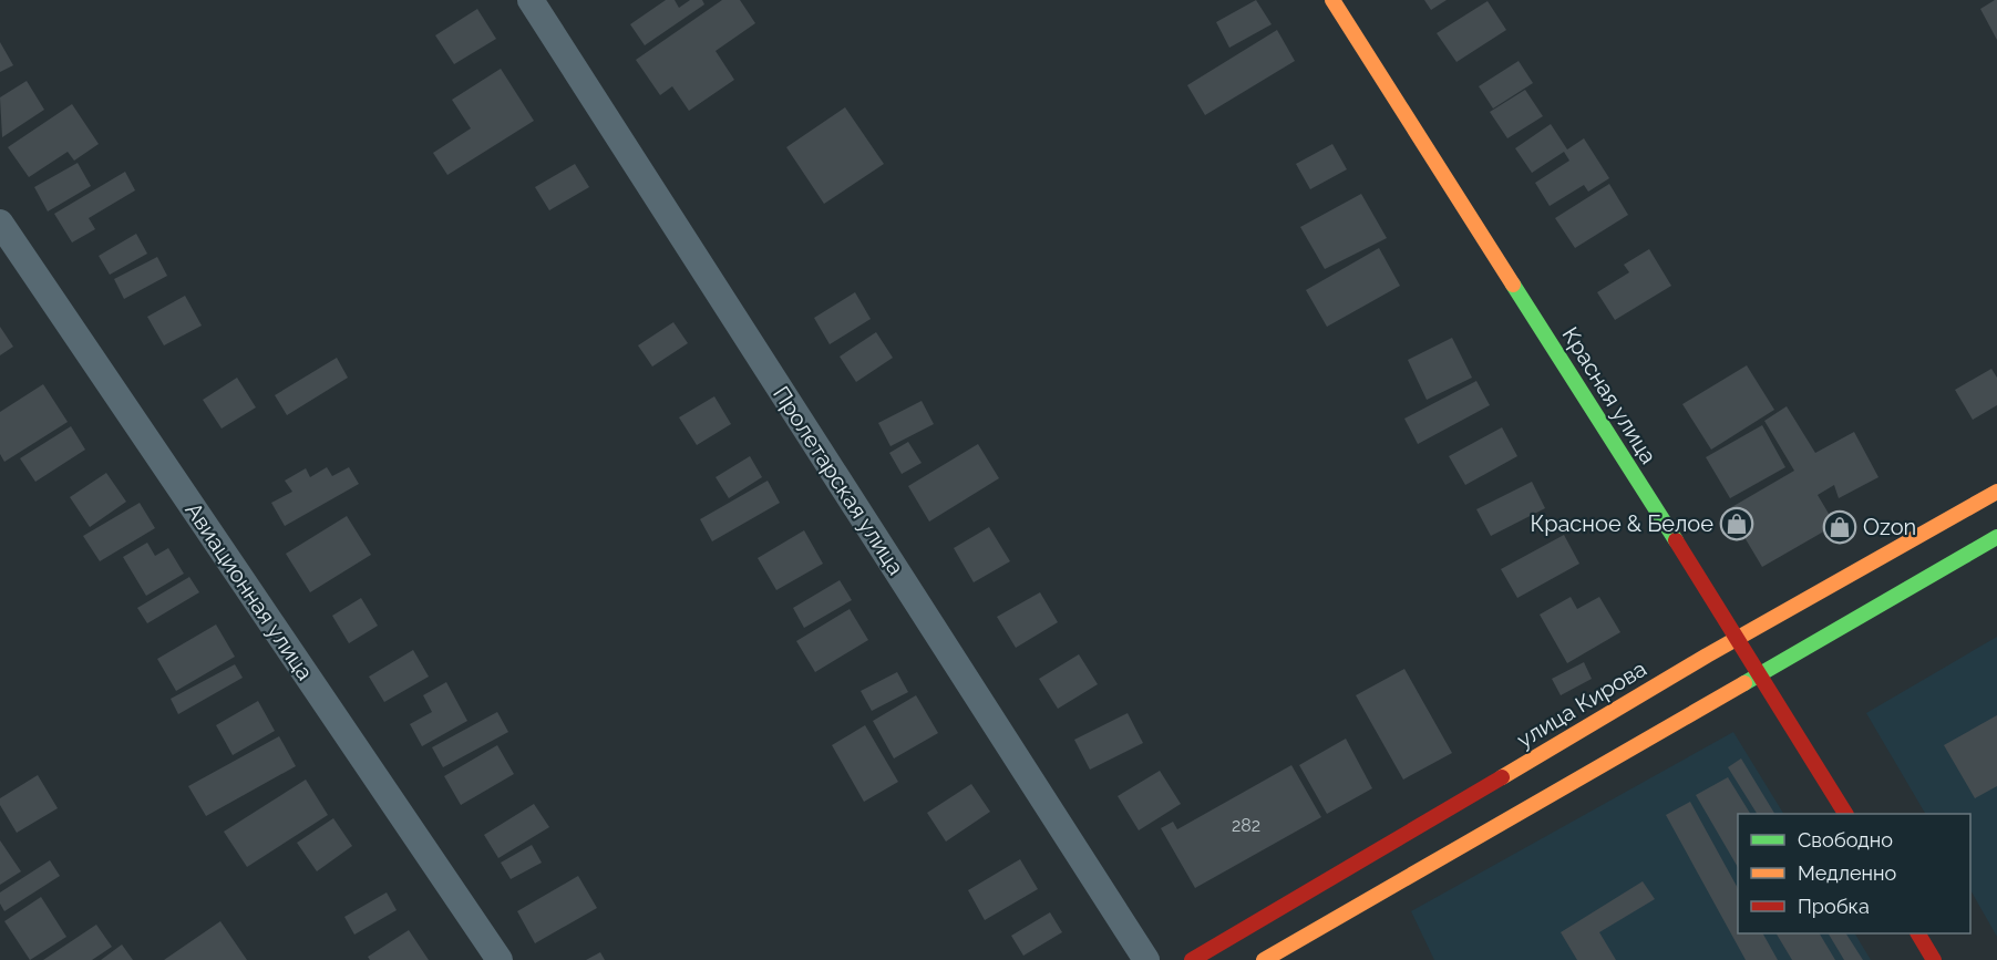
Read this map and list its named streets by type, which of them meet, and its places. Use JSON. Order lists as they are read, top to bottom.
{
  "streets": {
    "street": [
      "Красная улица",
      "Пролетарская улица",
      "Авиационная улица",
      "улица Кирова"
    ]
  },
  "crossings": [
    ["Красная улица", "улица Кирова"]
  ],
  "places": {
    "shop": ["Красное & Белое", "Ozon"]
  },
  "house_numbers": ["282"],
  "legend": ["Свободно", "Медленно", "Пробка"]
}
